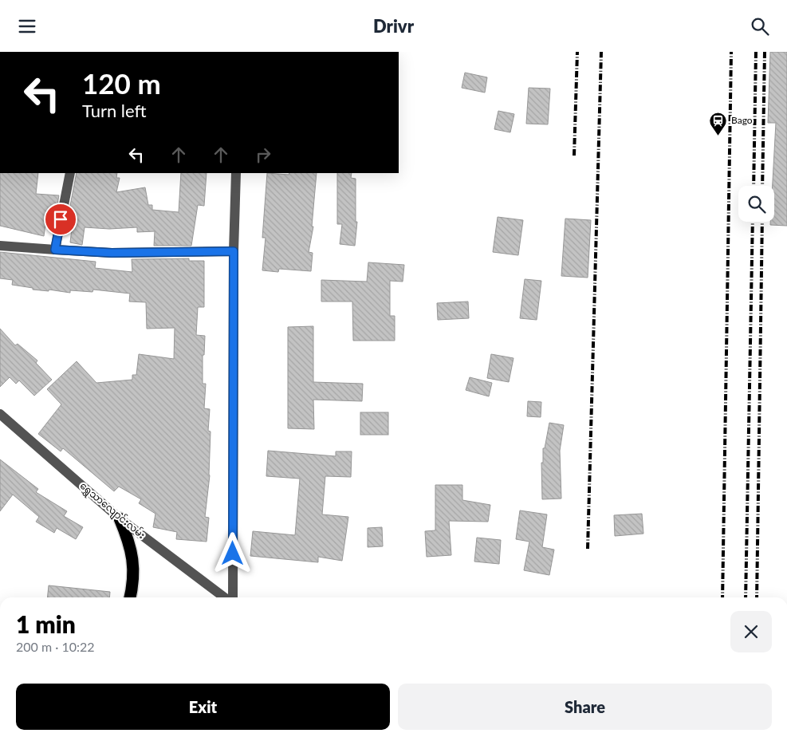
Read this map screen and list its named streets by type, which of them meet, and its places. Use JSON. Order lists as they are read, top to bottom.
{
  "streets": {
    "street": ["ရွှေသာလျောင်းလမ်း"]
  },
  "places": {
    "station": ["Bago"]
  },
  "page": {
    "header": "Drivr",
    "turn": ["120 m", "Turn left"],
    "heading": ["1 min", "200 m · 10:22"],
    "buttons": ["Exit", "Share"]
  }
}
